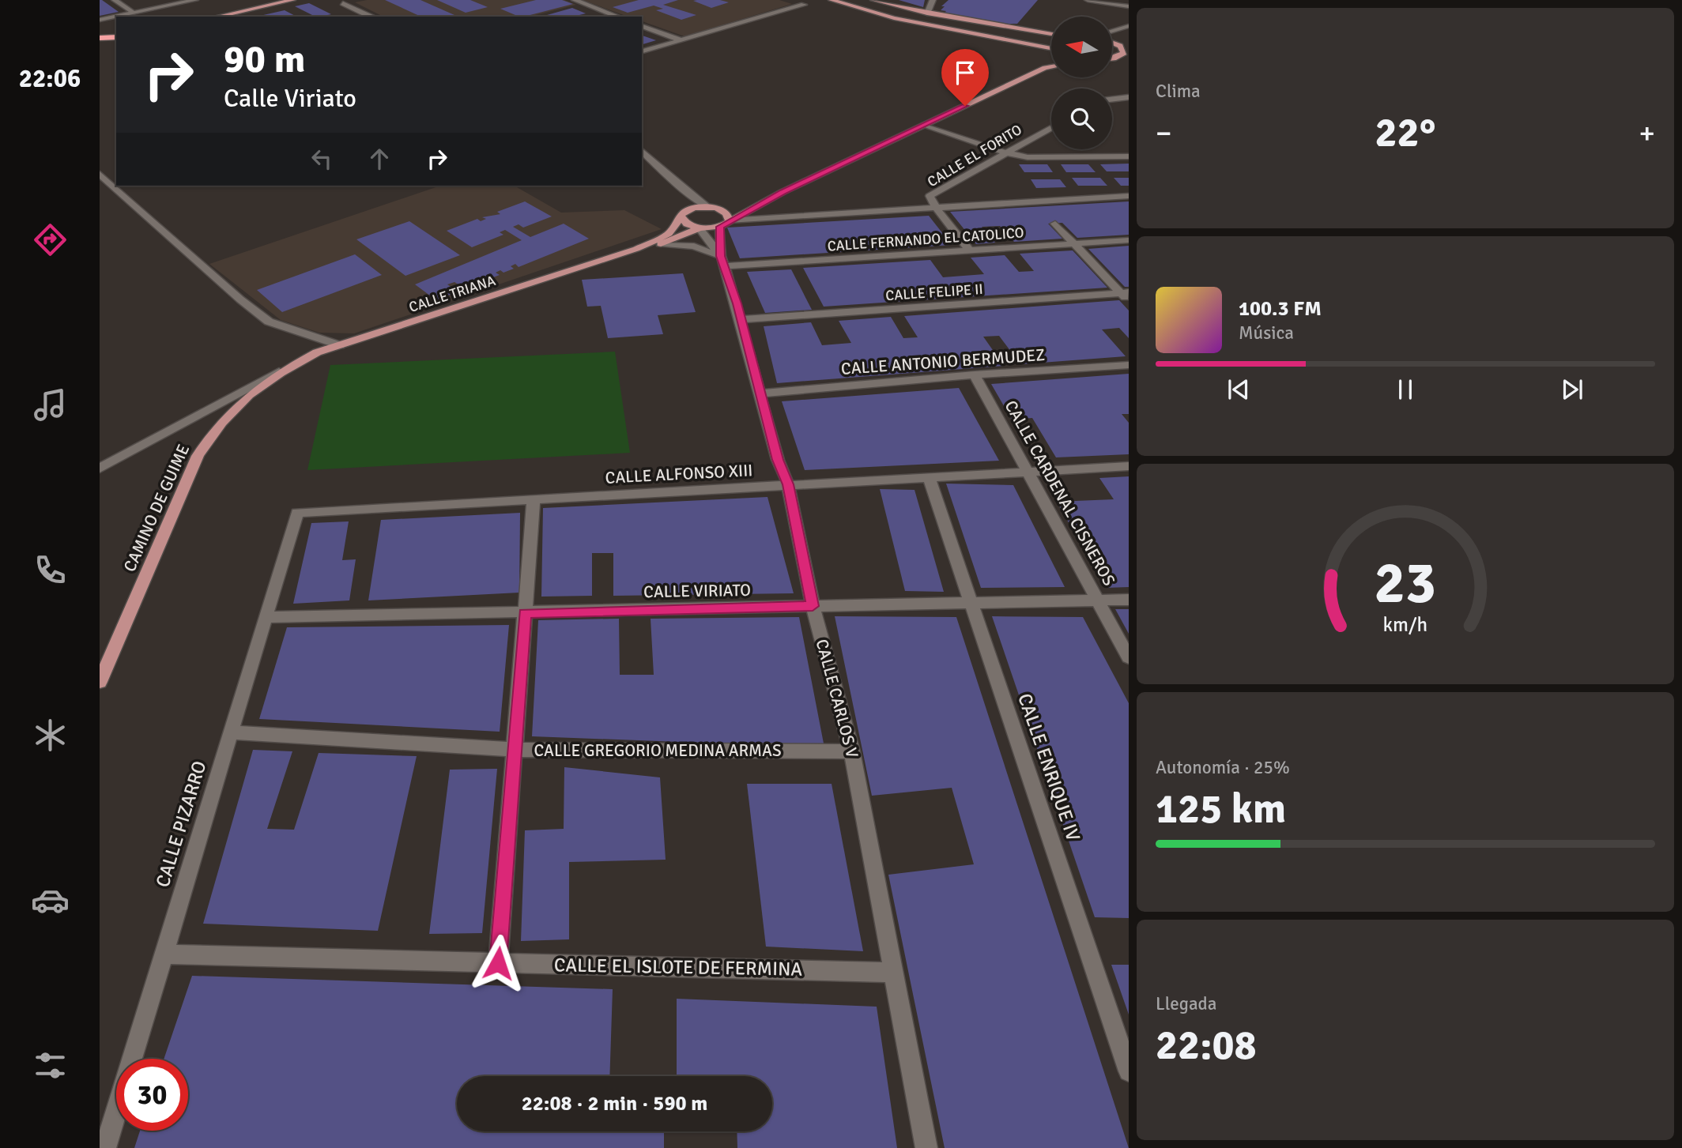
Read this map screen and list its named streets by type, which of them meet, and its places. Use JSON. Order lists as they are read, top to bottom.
{
  "streets": {
    "main road": ["CALLE TRIANA", "CAMINO DE GUIME"],
    "street": [
      "CALLE EL FORITO",
      "CALLE FERNANDO EL CATOLICO",
      "CALLE FELIPE II",
      "CALLE ANTONIO BERMUDEZ",
      "CALLE ALFONSO XIII",
      "CALLE CARDENAL CISNEROS",
      "CALLE VIRIATO",
      "CALLE CARLOS V",
      "CALLE GREGORIO MEDINA ARMAS",
      "CALLE ENRIQUE IV",
      "CALLE PIZARRO",
      "CALLE EL ISLOTE DE FERMINA"
    ]
  },
  "crossings": [
    ["CALLE EL FORITO", "CALLE FERNANDO EL CATOLICO"],
    ["CALLE FERNANDO EL CATOLICO", "CALLE CARLOS V"],
    ["CALLE FELIPE II", "CALLE CARLOS V"],
    ["CALLE TRIANA", "CAMINO DE GUIME"],
    ["CALLE ANTONIO BERMUDEZ", "CALLE CARDENAL CISNEROS"],
    ["CALLE ANTONIO BERMUDEZ", "CALLE CARLOS V"],
    ["CALLE ALFONSO XIII", "CALLE CARDENAL CISNEROS"],
    ["CALLE ALFONSO XIII", "CALLE CARLOS V"],
    ["CALLE ALFONSO XIII", "CALLE ENRIQUE IV"],
    ["CALLE ALFONSO XIII", "CALLE PIZARRO"],
    ["CALLE CARDENAL CISNEROS", "CALLE VIRIATO"],
    ["CALLE VIRIATO", "CALLE CARLOS V"],
    ["CALLE VIRIATO", "CALLE ENRIQUE IV"],
    ["CALLE VIRIATO", "CALLE PIZARRO"],
    ["CALLE CARLOS V", "CALLE GREGORIO MEDINA ARMAS"],
    ["CALLE CARLOS V", "CALLE EL ISLOTE DE FERMINA"],
    ["CALLE GREGORIO MEDINA ARMAS", "CALLE PIZARRO"],
    ["CALLE PIZARRO", "CALLE EL ISLOTE DE FERMINA"]
  ],
  "north": "left",
  "page": {
    "tabs": "22:06",
    "tile": [
      "Clima",
      ["Autonomía · 25%", "125 km"],
      ["Llegada", "22:08"]
    ],
    "turn": ["90 m", "Calle Viriato"],
    "heat": ["−", "22°", "+"],
    "song": ["100.3 FM", "Música"],
    "limit": "30",
    "trip": "22:08 · 2 min · 590 m",
    "gauge": ["23", "km/h"]
  }
}
